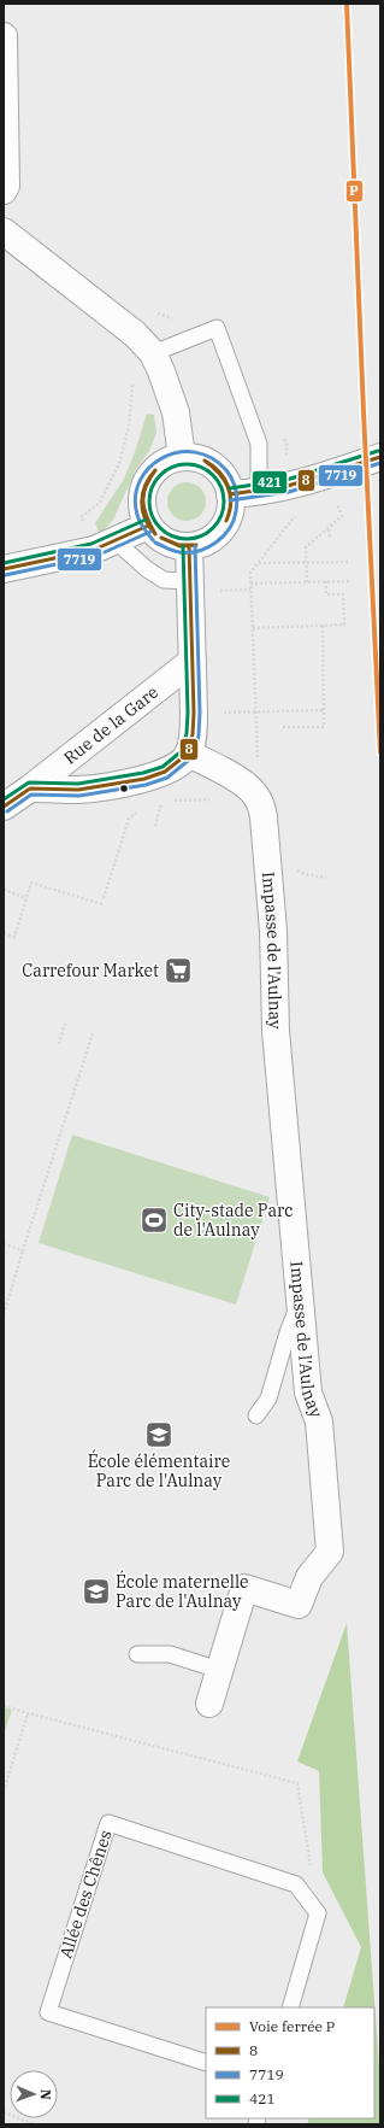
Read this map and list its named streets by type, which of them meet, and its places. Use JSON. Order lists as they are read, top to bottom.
{
  "streets": {
    "street": ["Rue de la Gare", "Impasse de l'Aulnay"],
    "lane": ["Allée des Chênes"]
  },
  "crossings": [
    ["Rue de la Gare", "Impasse de l'Aulnay"]
  ],
  "places": {
    "supermarket": ["Carrefour Market"],
    "sports": ["City-stade Parc de l'Aulnay"],
    "school or university": ["École élémentaire Parc de l'Aulnay", "École maternelle Parc de l'Aulnay"]
  },
  "lines": [
    "rail line P",
    "transit line 421",
    "transit line 7719",
    "transit line 8"
  ],
  "legend": [
    "Voie ferrée P",
    "8",
    "7719",
    "421"
  ],
  "north": "right"
}
